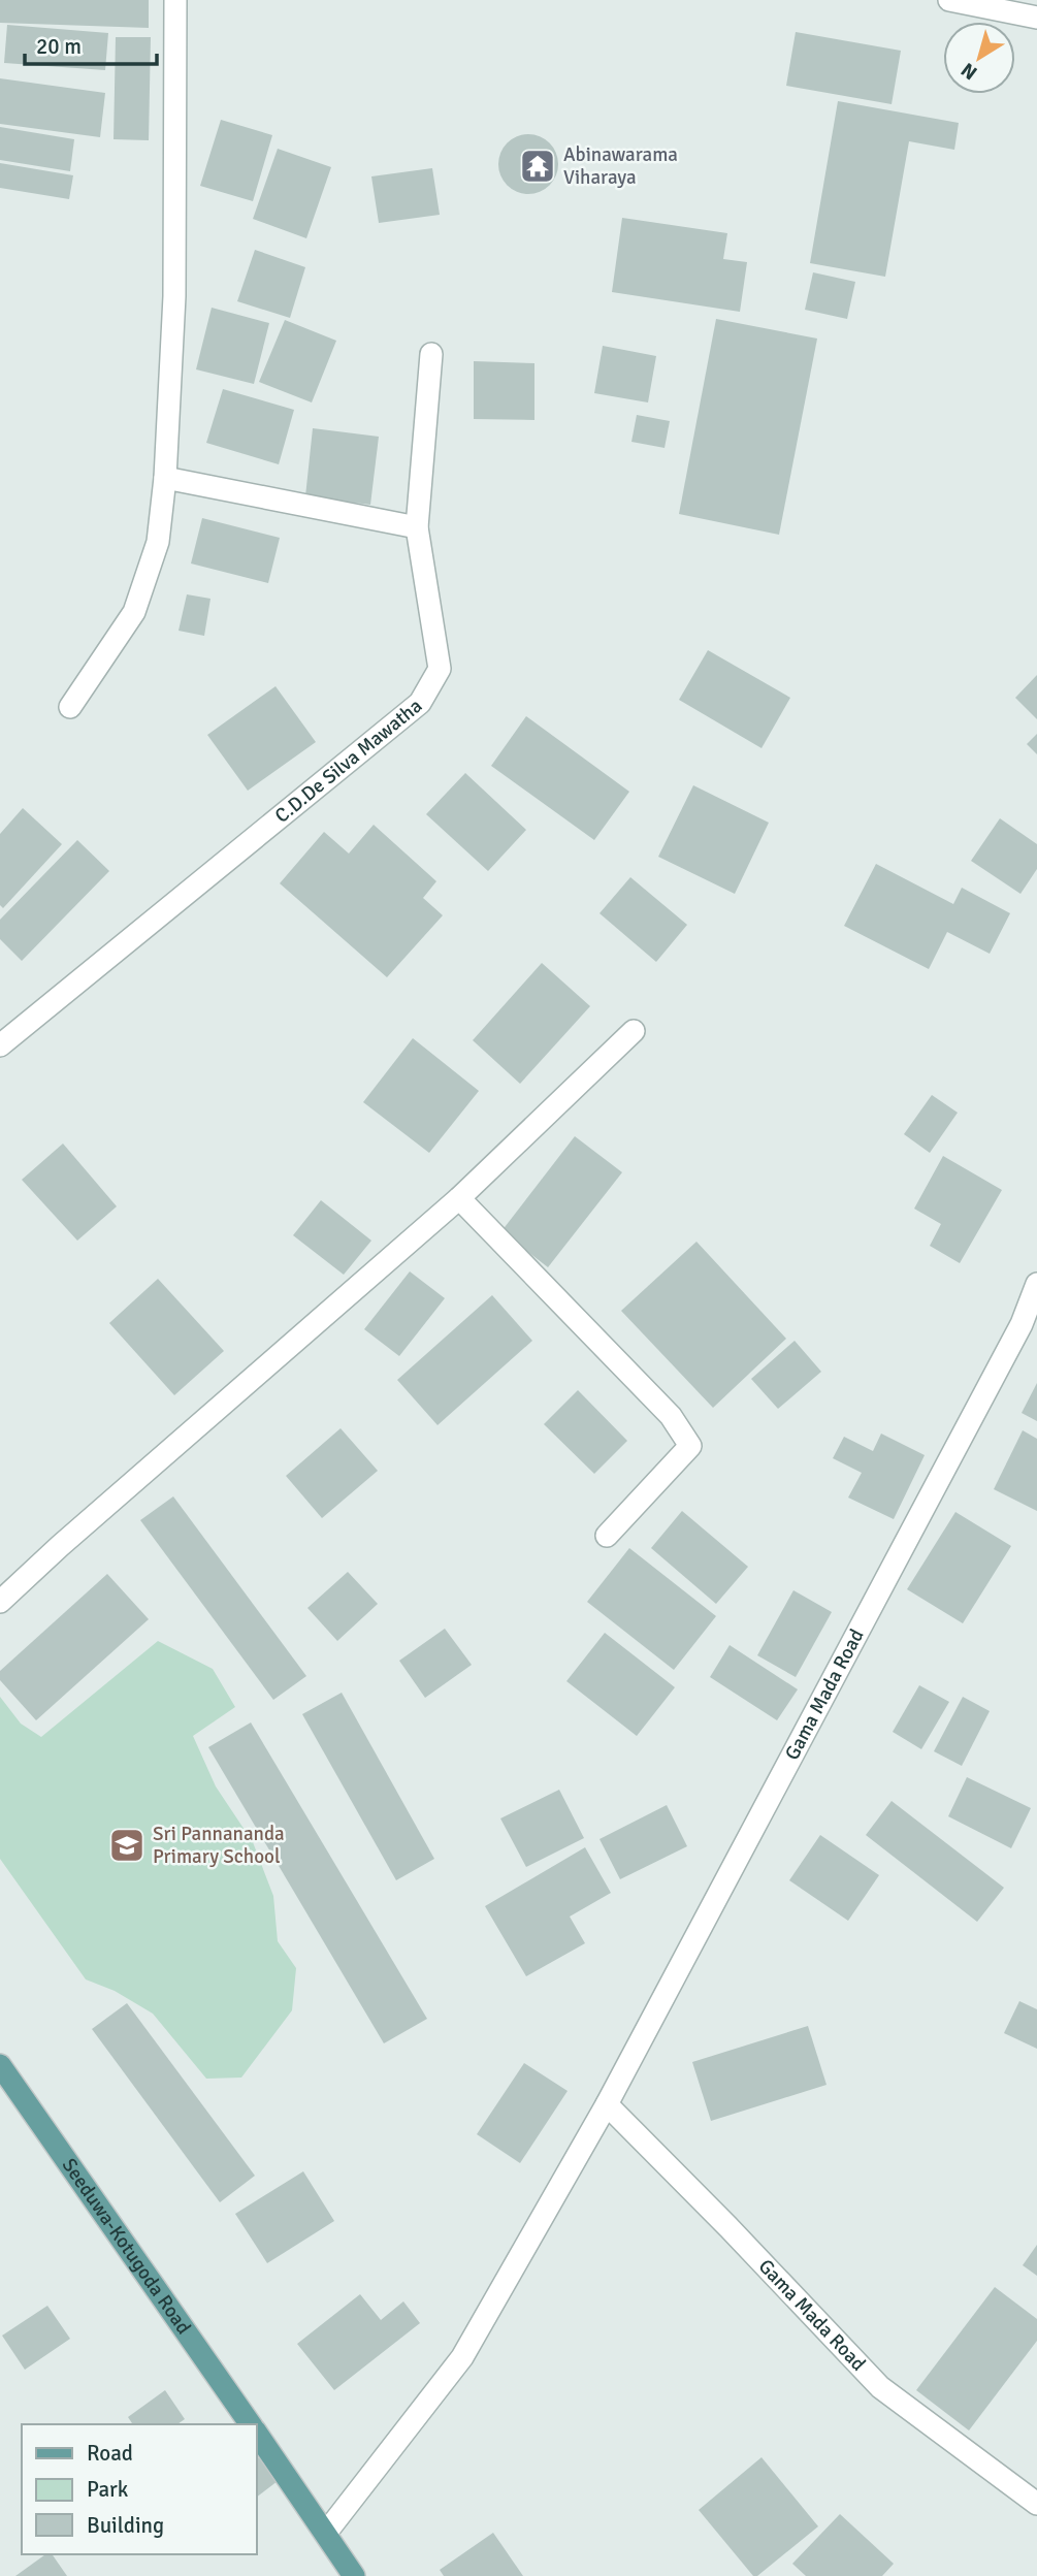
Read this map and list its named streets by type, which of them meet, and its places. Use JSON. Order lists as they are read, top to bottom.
{
  "streets": {
    "main road": ["Seeduwa-Kotugoda Road"],
    "street": ["C.D.De Silva Mawatha", "Gama Mada Road"]
  },
  "crossings": [
    ["Gama Mada Road", "Seeduwa-Kotugoda Road"]
  ],
  "places": {
    "temple": ["Abinawarama Viharaya"],
    "school or university": ["Sri Pannananda Primary School"]
  },
  "legend": ["Road", "Park", "Building"],
  "scale_bar": "20 m",
  "north": "bottom left"
}
